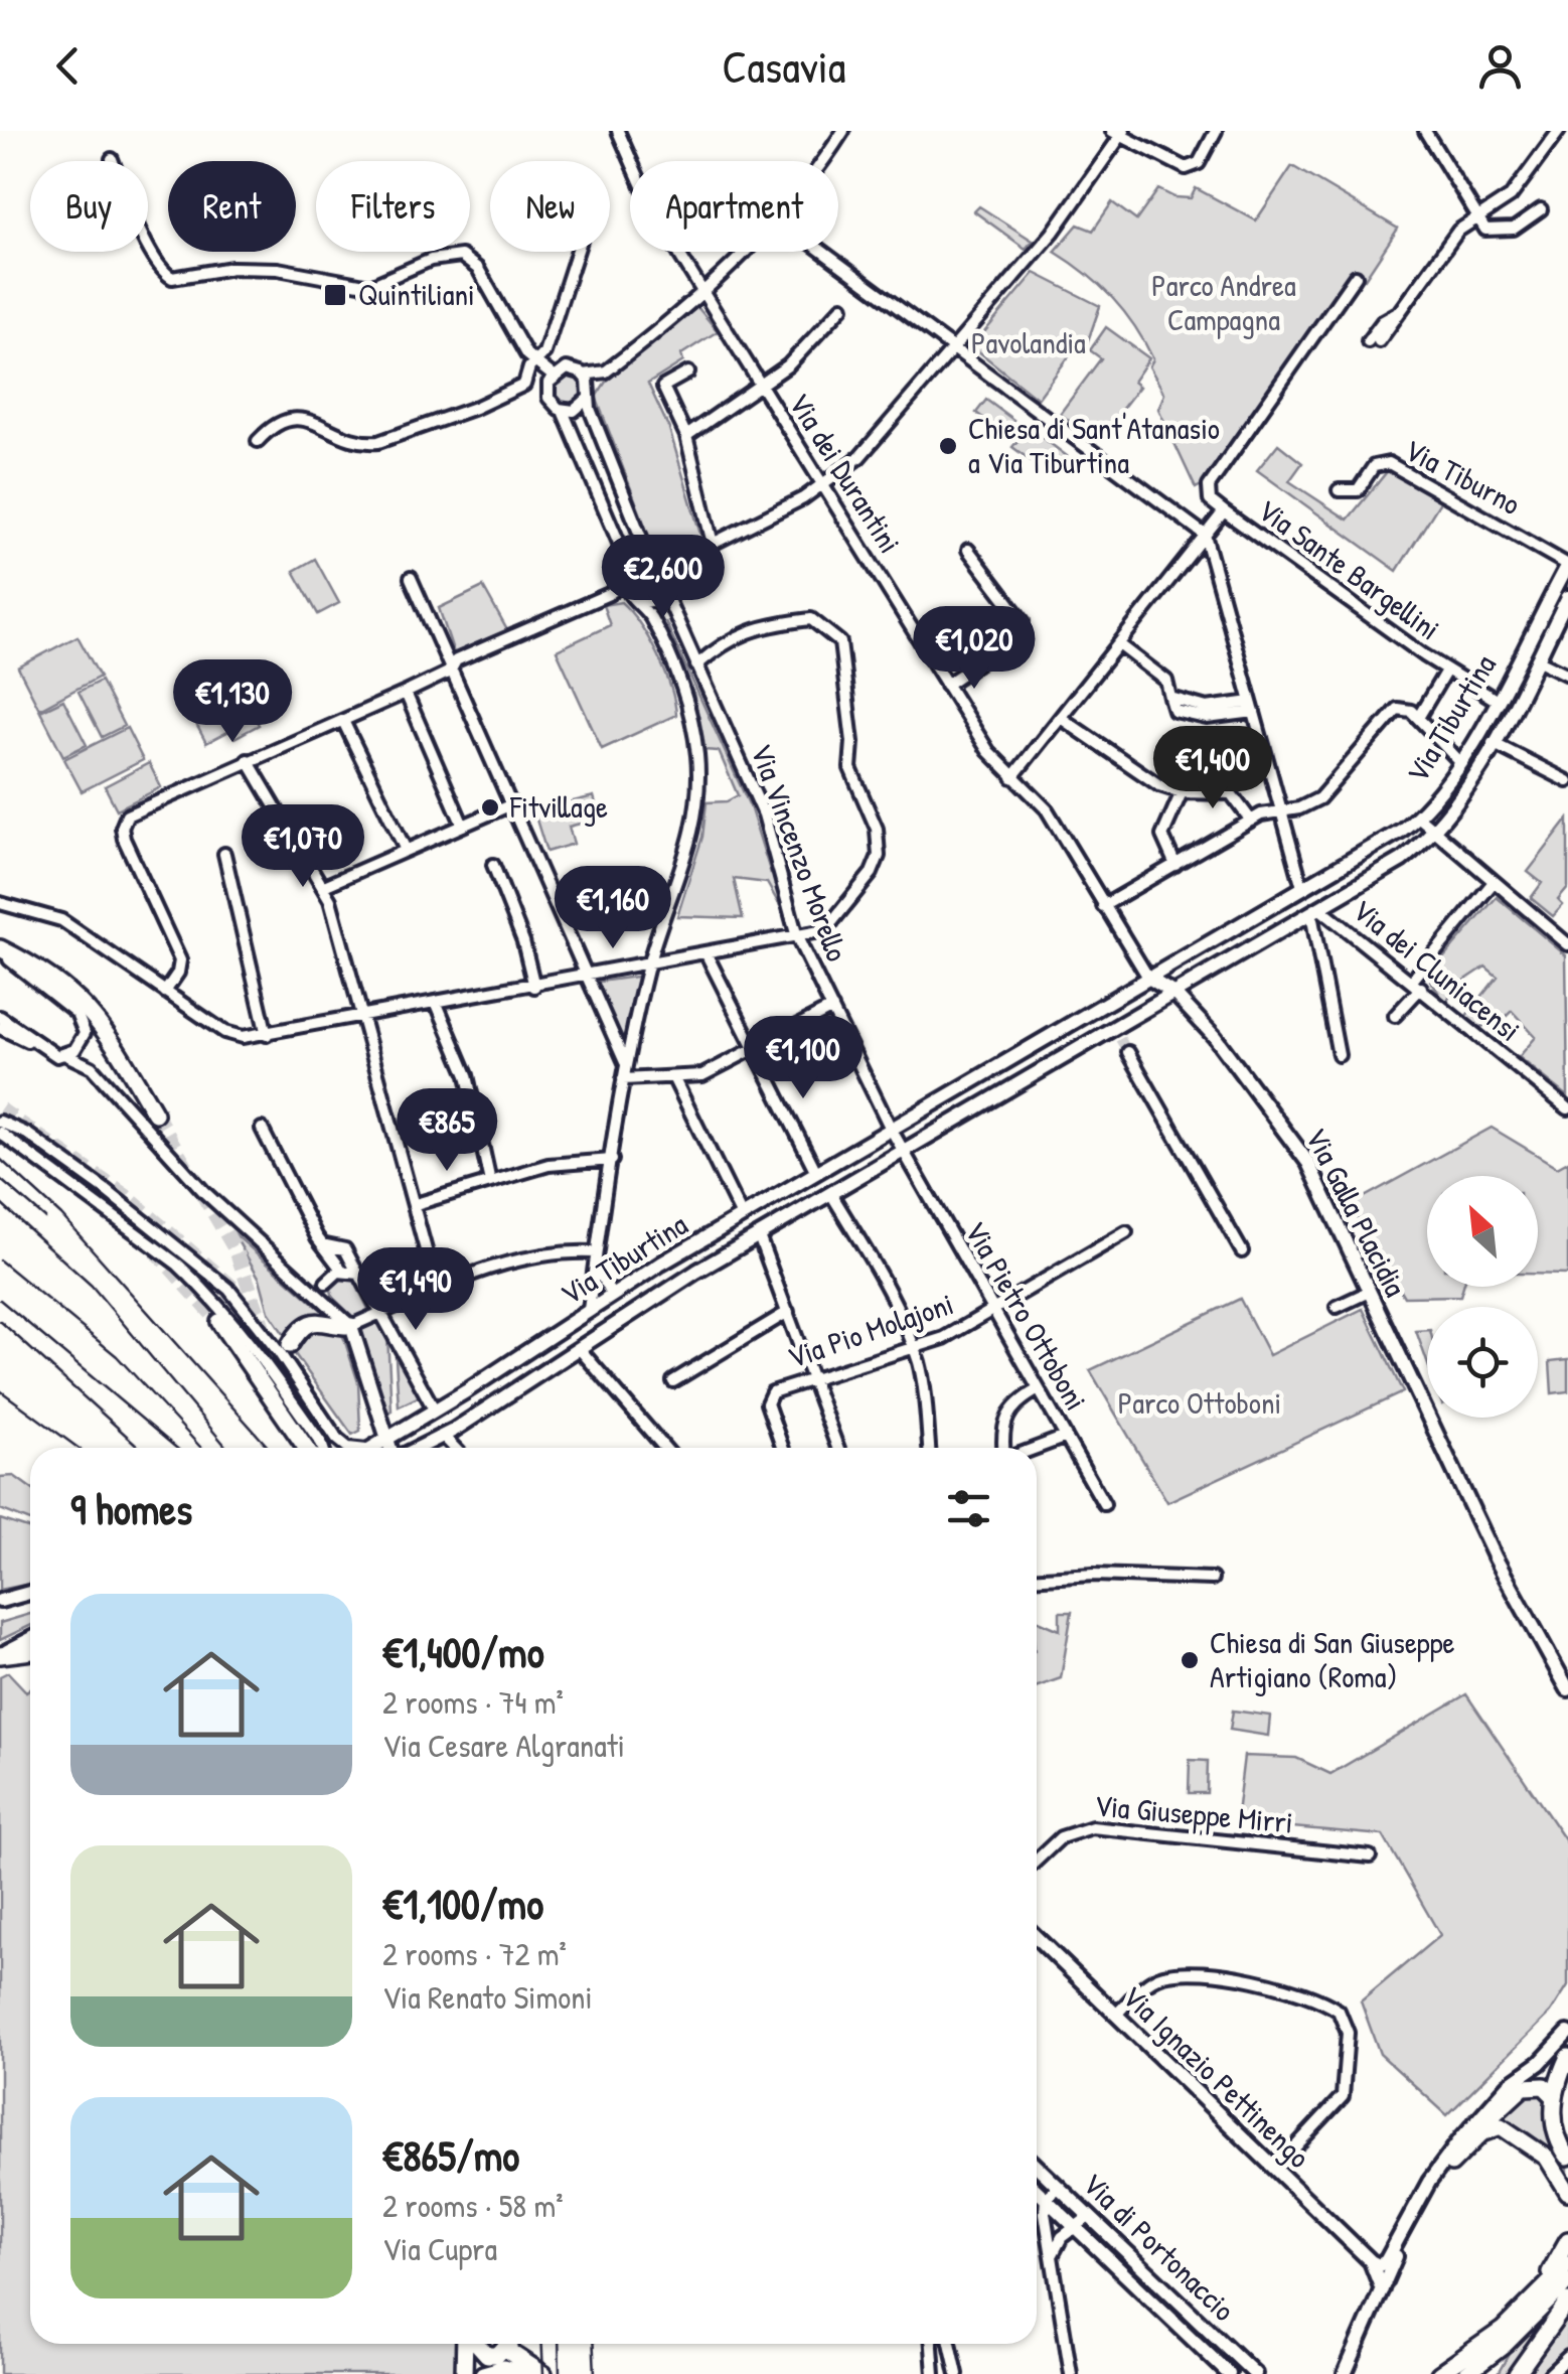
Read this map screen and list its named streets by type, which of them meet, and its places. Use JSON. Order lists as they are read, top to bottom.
{
  "streets": {
    "main road": [
      "Via Tiburtina",
      "Via Galla Placidia",
      "Via Ignazio Pettinengo",
      "Via di Portonaccio"
    ],
    "street": [
      "Via dei Durantini",
      "Via Tiburno",
      "Via Sante Bargellini",
      "Via Vincenzo Morello",
      "Via dei Cluniacensi",
      "Via Pietro Ottoboni",
      "Via Pio Molajoni",
      "Via Giuseppe Mirri"
    ]
  },
  "crossings": [
    ["Via dei Durantini", "Via Tiburtina"],
    ["Via Tiburno", "Via Tiburtina"],
    ["Via Sante Bargellini", "Via Tiburtina"],
    ["Via Tiburtina", "Via Vincenzo Morello"],
    ["Via Tiburtina", "Via dei Cluniacensi"],
    ["Via Tiburtina", "Via Galla Placidia"],
    ["Via Tiburtina", "Via Pietro Ottoboni"],
    ["Via Pietro Ottoboni", "Via Pio Molajoni"]
  ],
  "parks": ["Parco Andrea Campagna", "Pavolandia", "Parco Ottoboni"],
  "places": {
    "transit": ["Quintiliani"],
    "other": ["Chiesa di Sant'Atanasio a Via Tiburtina", "Fitvillage", "Chiesa di San Giuseppe Artigiano (Roma)"]
  },
  "north": "top left",
  "page": {
    "header": "Casavia",
    "chip": [
      "Buy",
      "Rent",
      "Filters",
      "New",
      "Apartment"
    ],
    "price": [
      "€2,600",
      "€1,020",
      "€1,130",
      "€1,400",
      "€1,070",
      "€1,160",
      "€1,100",
      "€865",
      "€1,490"
    ],
    "heading": "9 homes",
    "list": [
      {
        "name": "€1,400/mo",
        "note": "2 rooms · 74 m² · Via Cesare Algranati"
      },
      {
        "name": "€1,100/mo",
        "note": "2 rooms · 72 m² · Via Renato Simoni"
      },
      {
        "name": "€865/mo",
        "note": "2 rooms · 58 m² · Via Cupra"
      }
    ]
  }
}
